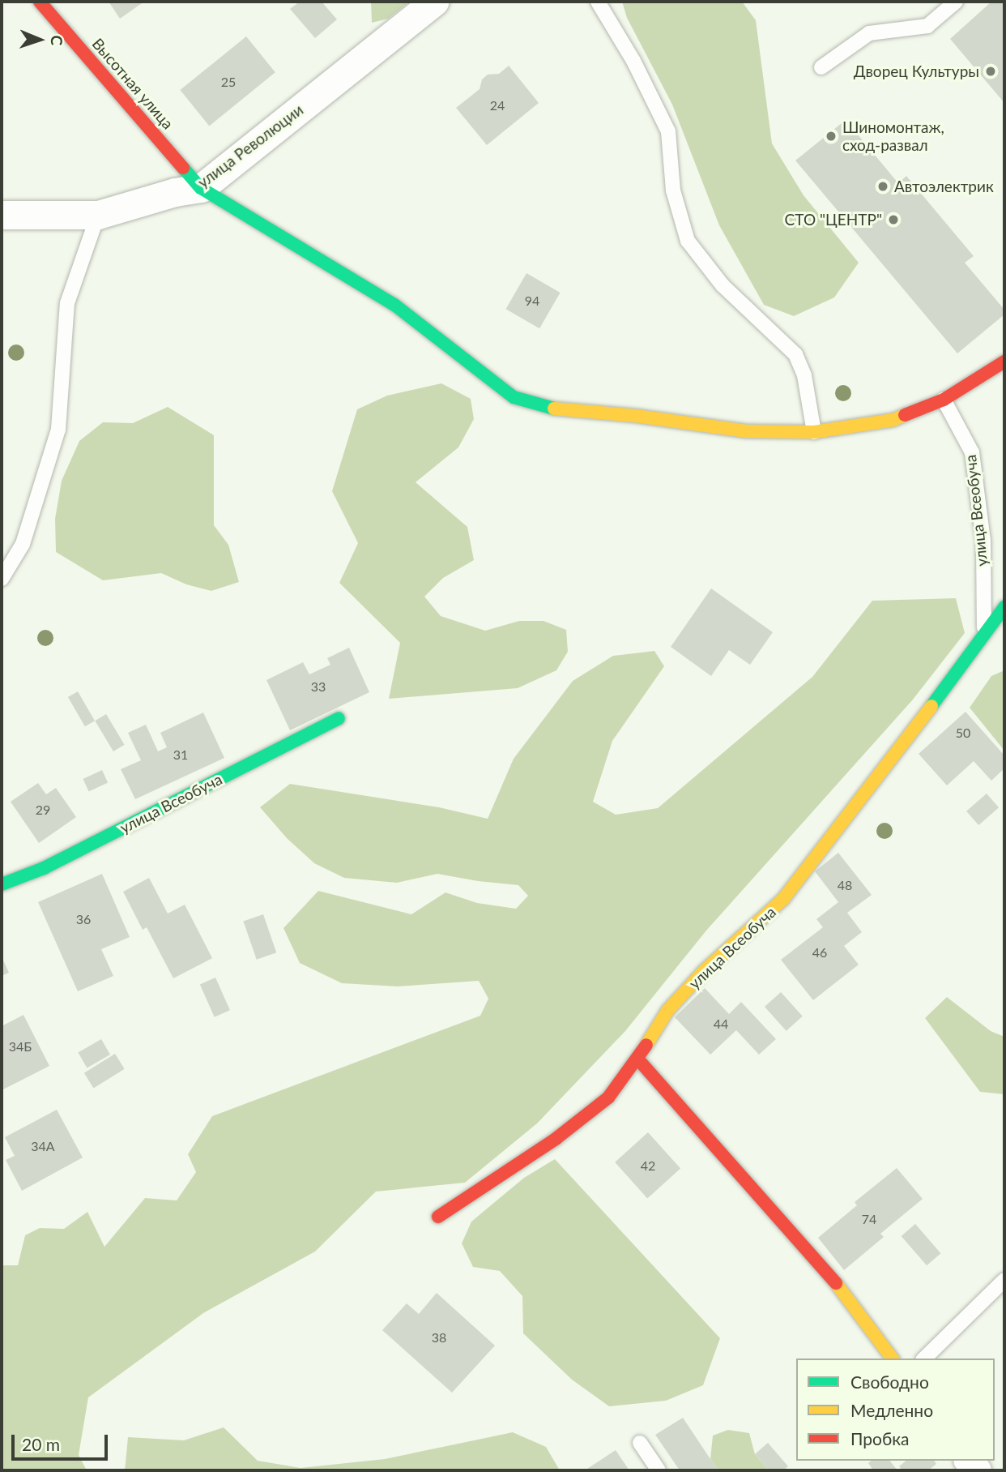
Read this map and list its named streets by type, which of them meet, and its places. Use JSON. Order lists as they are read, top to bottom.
{
  "streets": {
    "street": ["Высотная улица", "улица Революции", "улица Всеобуча"]
  },
  "crossings": [
    ["Высотная улица", "улица Революции"],
    ["Высотная улица", "улица Всеобуча"]
  ],
  "places": [
    "Дворец Культуры",
    "Шиномонтаж, сход-развал",
    "Автоэлектрик",
    "СТО \"ЦЕНТР\""
  ],
  "house_numbers": [
    "25",
    "24",
    "94",
    "33",
    "50",
    "31",
    "29",
    "48",
    "36",
    "46",
    "44",
    "34Б",
    "34А",
    "42",
    "74",
    "38"
  ],
  "legend": ["Свободно", "Медленно", "Пробка"],
  "scale_bar": "20 m",
  "north": "right"
}
